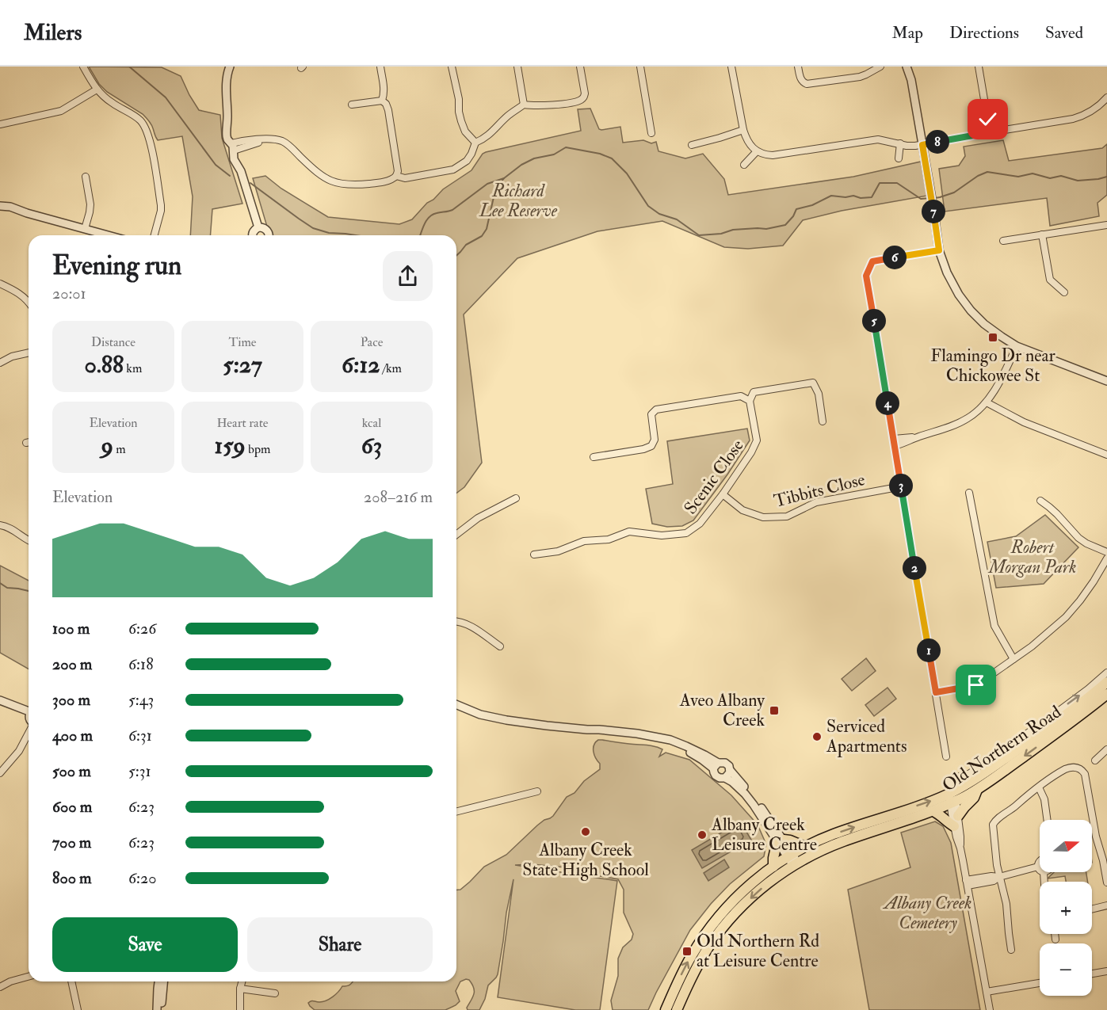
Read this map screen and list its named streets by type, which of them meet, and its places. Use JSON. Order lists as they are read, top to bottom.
{
  "streets": {
    "highway": ["Old Northern Road"],
    "street": ["Scenic Close", "Tibbits Close"]
  },
  "crossings": [
    ["Scenic Close", "Tibbits Close"]
  ],
  "parks": ["Richard Lee Reserve", "Robert Morgan Park", "Albany Creek Cemetery"],
  "places": {
    "transit": ["Flamingo Dr near Chickowee St", "Aveo Albany Creek", "Old Northern Rd at Leisure Centre"],
    "other": ["Serviced Apartments", "Albany Creek State High School", "Albany Creek Leisure Centre"]
  },
  "north": "right",
  "page": {
    "header": "Milers",
    "nav": ["Map", "Directions", "Saved"],
    "pins": [
      "8",
      "7",
      "6",
      "5",
      "4",
      "3",
      "2",
      "1"
    ],
    "heading": ["Evening run", "20:01"],
    "stats": [
      ["Distance", "0.88 km"],
      ["Time", "5:27"],
      ["Pace", "6:12 /km"],
      ["Elevation", "9 m"],
      ["Heart rate", "159 bpm"],
      ["kcal", "63"]
    ],
    "chart": ["Elevation", "208–216 m"],
    "list": [
      {
        "name": "100 m",
        "note": "6:26"
      },
      {
        "name": "200 m",
        "note": "6:18"
      },
      {
        "name": "300 m",
        "note": "5:43"
      },
      {
        "name": "400 m",
        "note": "6:31"
      },
      {
        "name": "500 m",
        "note": "5:31"
      },
      {
        "name": "600 m",
        "note": "6:23"
      },
      {
        "name": "700 m",
        "note": "6:23"
      },
      {
        "name": "800 m",
        "note": "6:20"
      }
    ],
    "map_buttons": ["+", "−"],
    "buttons": ["Save", "Share"]
  }
}
